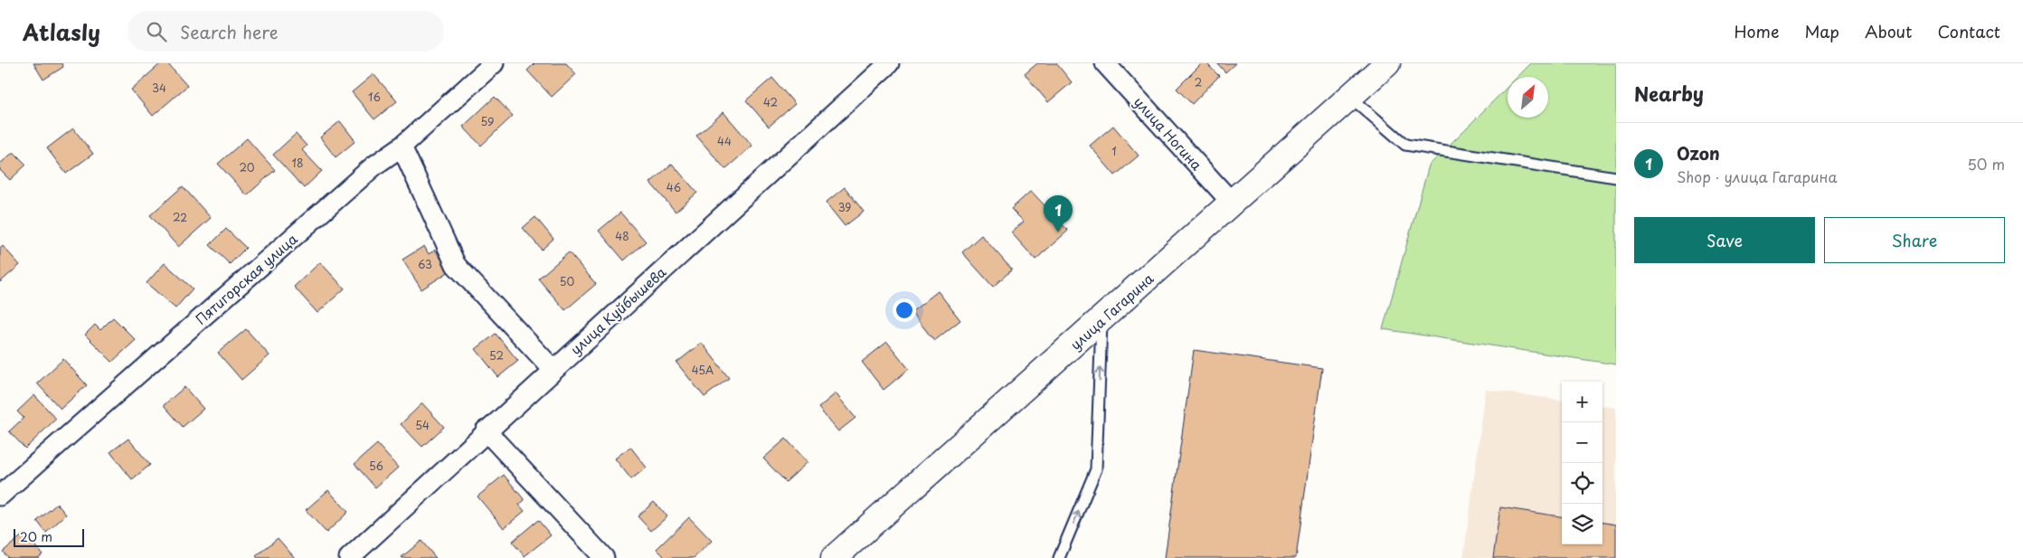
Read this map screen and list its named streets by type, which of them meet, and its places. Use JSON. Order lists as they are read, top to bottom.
{
  "streets": {
    "main road": ["улица Гагарина"],
    "street": ["улица Ногина", "Пятигорская улица", "улица Куйбышева"]
  },
  "crossings": [
    ["улица Ногина", "улица Гагарина"]
  ],
  "house_numbers": [
    "2",
    "34",
    "16",
    "42",
    "59",
    "44",
    "1",
    "18",
    "20",
    "46",
    "39",
    "22",
    "48",
    "63",
    "50",
    "52",
    "45А",
    "54",
    "56"
  ],
  "scale_bar": "20 m",
  "north": "top right",
  "page": {
    "header": "Atlasly",
    "search": "Search here",
    "nav": [
      "Home",
      "Map",
      "About",
      "Contact"
    ],
    "heading": "Nearby",
    "list": [
      {
        "mark": "1",
        "name": "Ozon",
        "note": "Shop · улица Гагарина",
        "value": "50 m"
      }
    ],
    "pins": "1",
    "buttons": ["Save", "Share"],
    "map_buttons": ["+", "−"],
    "scale": "20 m"
  }
}
